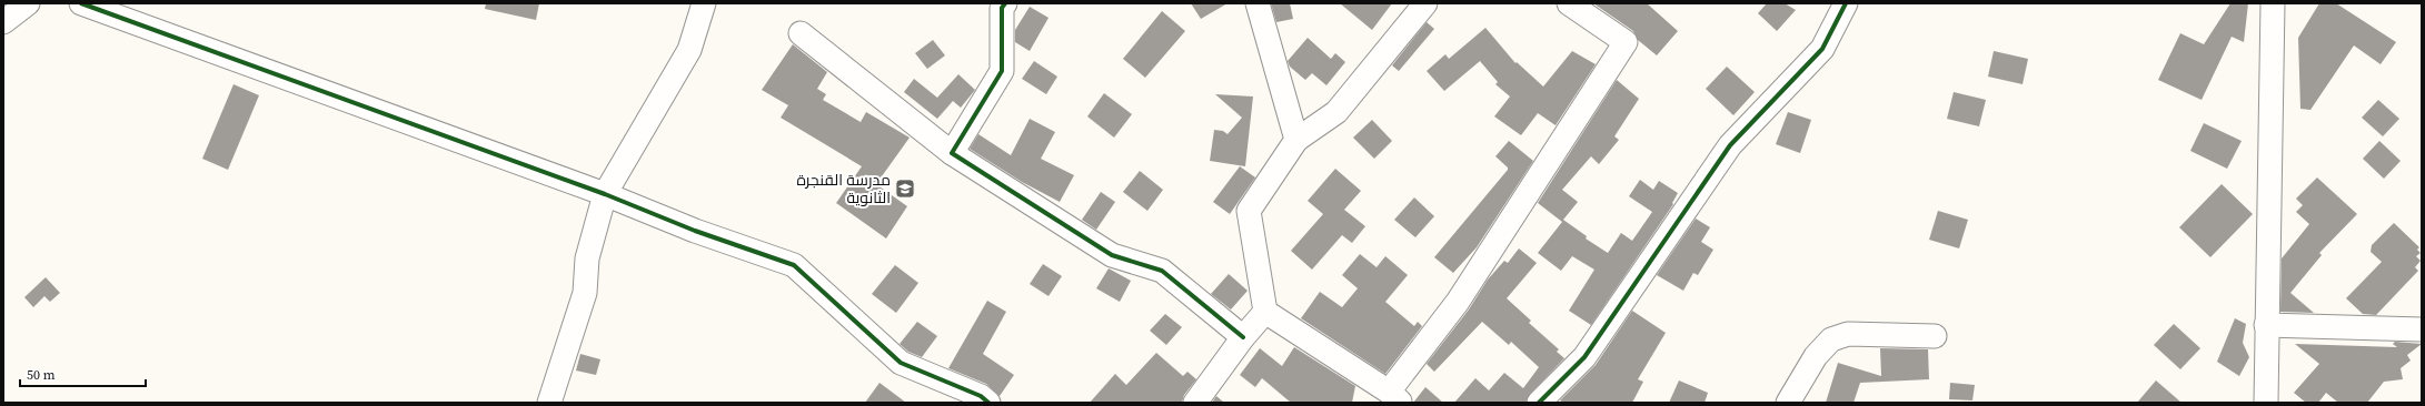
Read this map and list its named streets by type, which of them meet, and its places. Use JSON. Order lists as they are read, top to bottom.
{
  "places": {
    "school or university": ["مدرسة القنجرة الثانوية"]
  },
  "scale_bar": "50 m"
}
